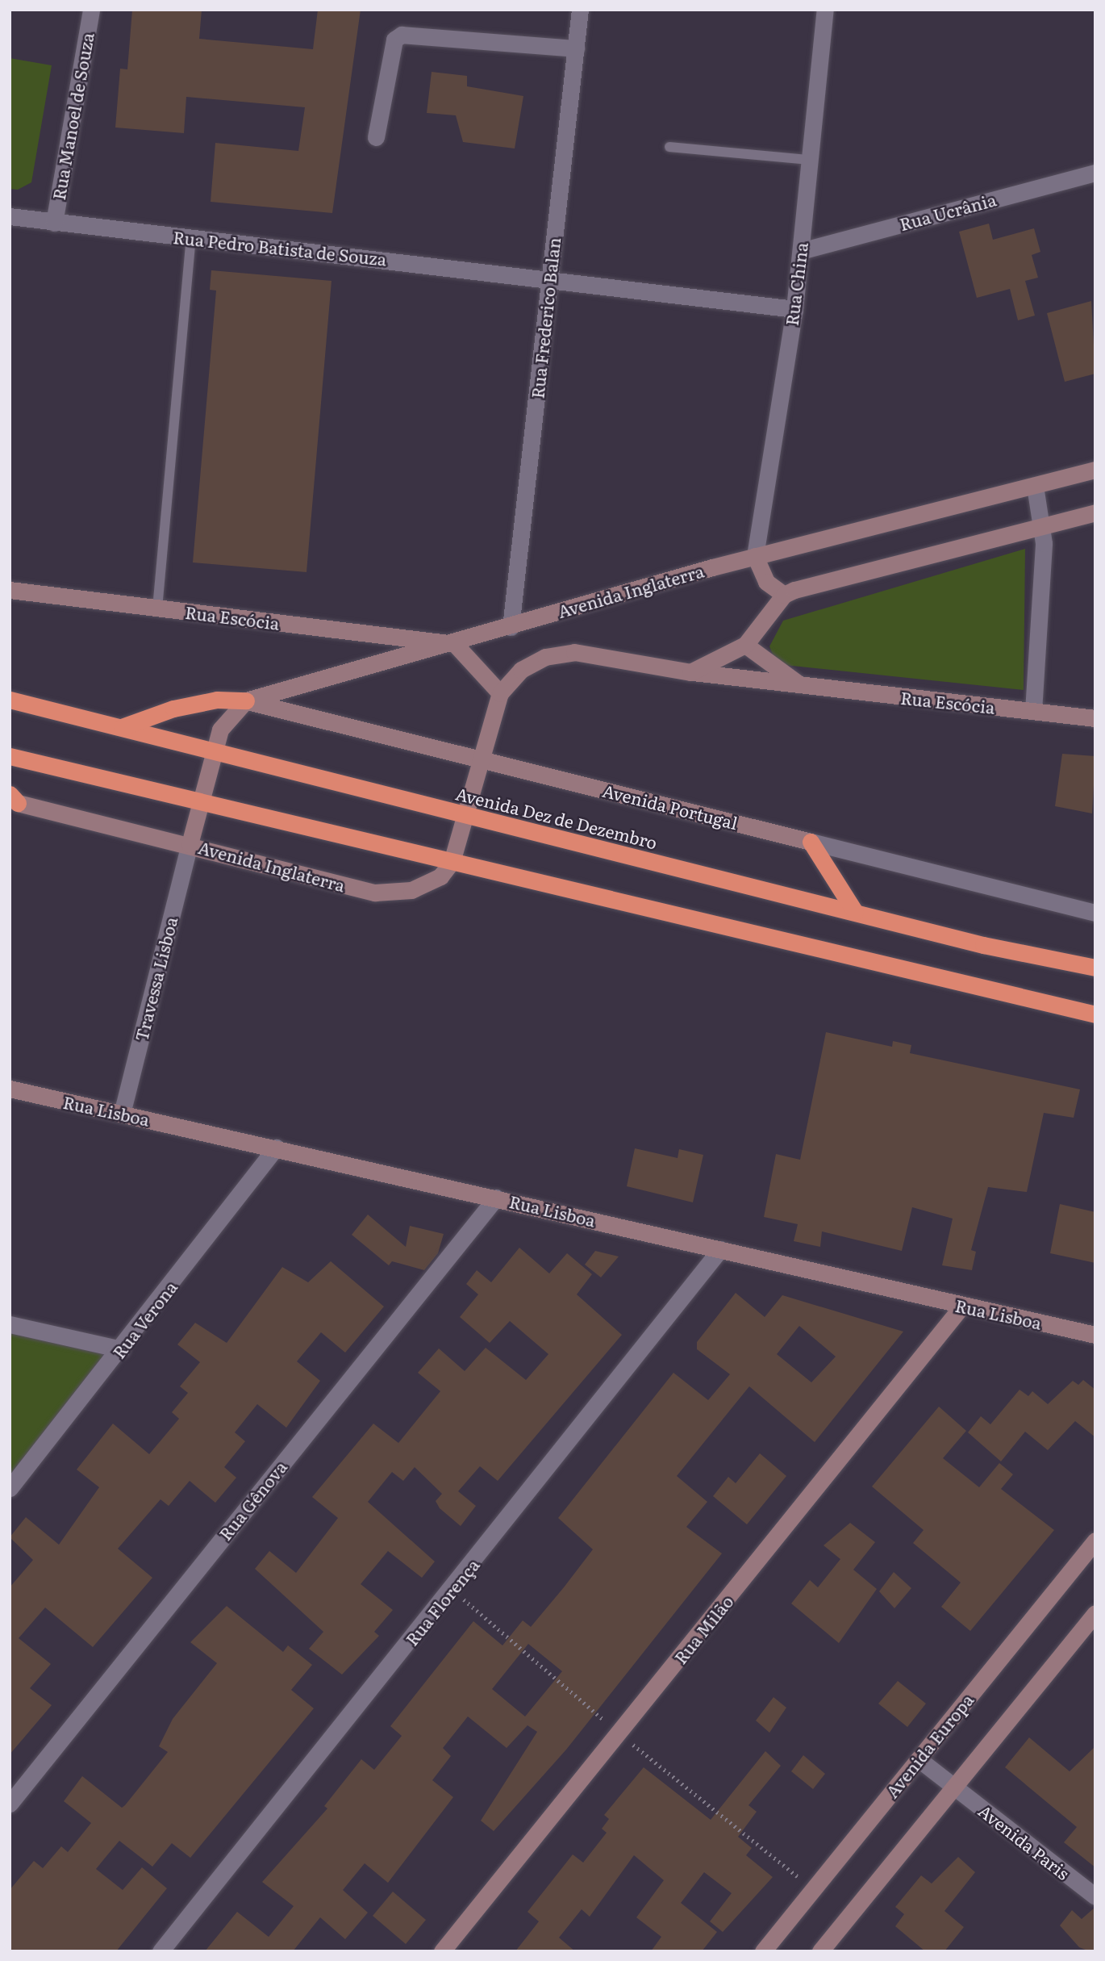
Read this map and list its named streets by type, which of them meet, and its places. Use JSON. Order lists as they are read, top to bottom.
{
  "streets": {
    "highway": ["Avenida Dez de Dezembro"],
    "main road": [
      "Avenida Inglaterra",
      "Rua Escócia",
      "Avenida Portugal",
      "Rua Lisboa",
      "Rua Milão",
      "Avenida Europa"
    ],
    "street": [
      "Rua Manoel de Souza",
      "Rua Ucrânia",
      "Rua Pedro Batista de Souza",
      "Rua China",
      "Rua Frederico Balan",
      "Travessa Lisboa",
      "Rua Verona",
      "Rua Gênova",
      "Rua Florença",
      "Avenida Paris"
    ]
  },
  "crossings": [
    ["Rua Manoel de Souza", "Rua Pedro Batista de Souza"],
    ["Rua Ucrânia", "Rua China"],
    ["Rua Pedro Batista de Souza", "Rua China"],
    ["Rua Pedro Batista de Souza", "Rua Frederico Balan"],
    ["Rua China", "Avenida Inglaterra"],
    ["Rua Frederico Balan", "Avenida Inglaterra"],
    ["Avenida Inglaterra", "Rua Escócia"],
    ["Avenida Inglaterra", "Avenida Portugal"],
    ["Avenida Inglaterra", "Avenida Dez de Dezembro"],
    ["Avenida Inglaterra", "Travessa Lisboa"],
    ["Travessa Lisboa", "Rua Lisboa"],
    ["Rua Lisboa", "Rua Verona"],
    ["Rua Lisboa", "Rua Gênova"],
    ["Rua Lisboa", "Rua Florença"],
    ["Rua Lisboa", "Rua Milão"],
    ["Avenida Europa", "Avenida Paris"]
  ]
}
